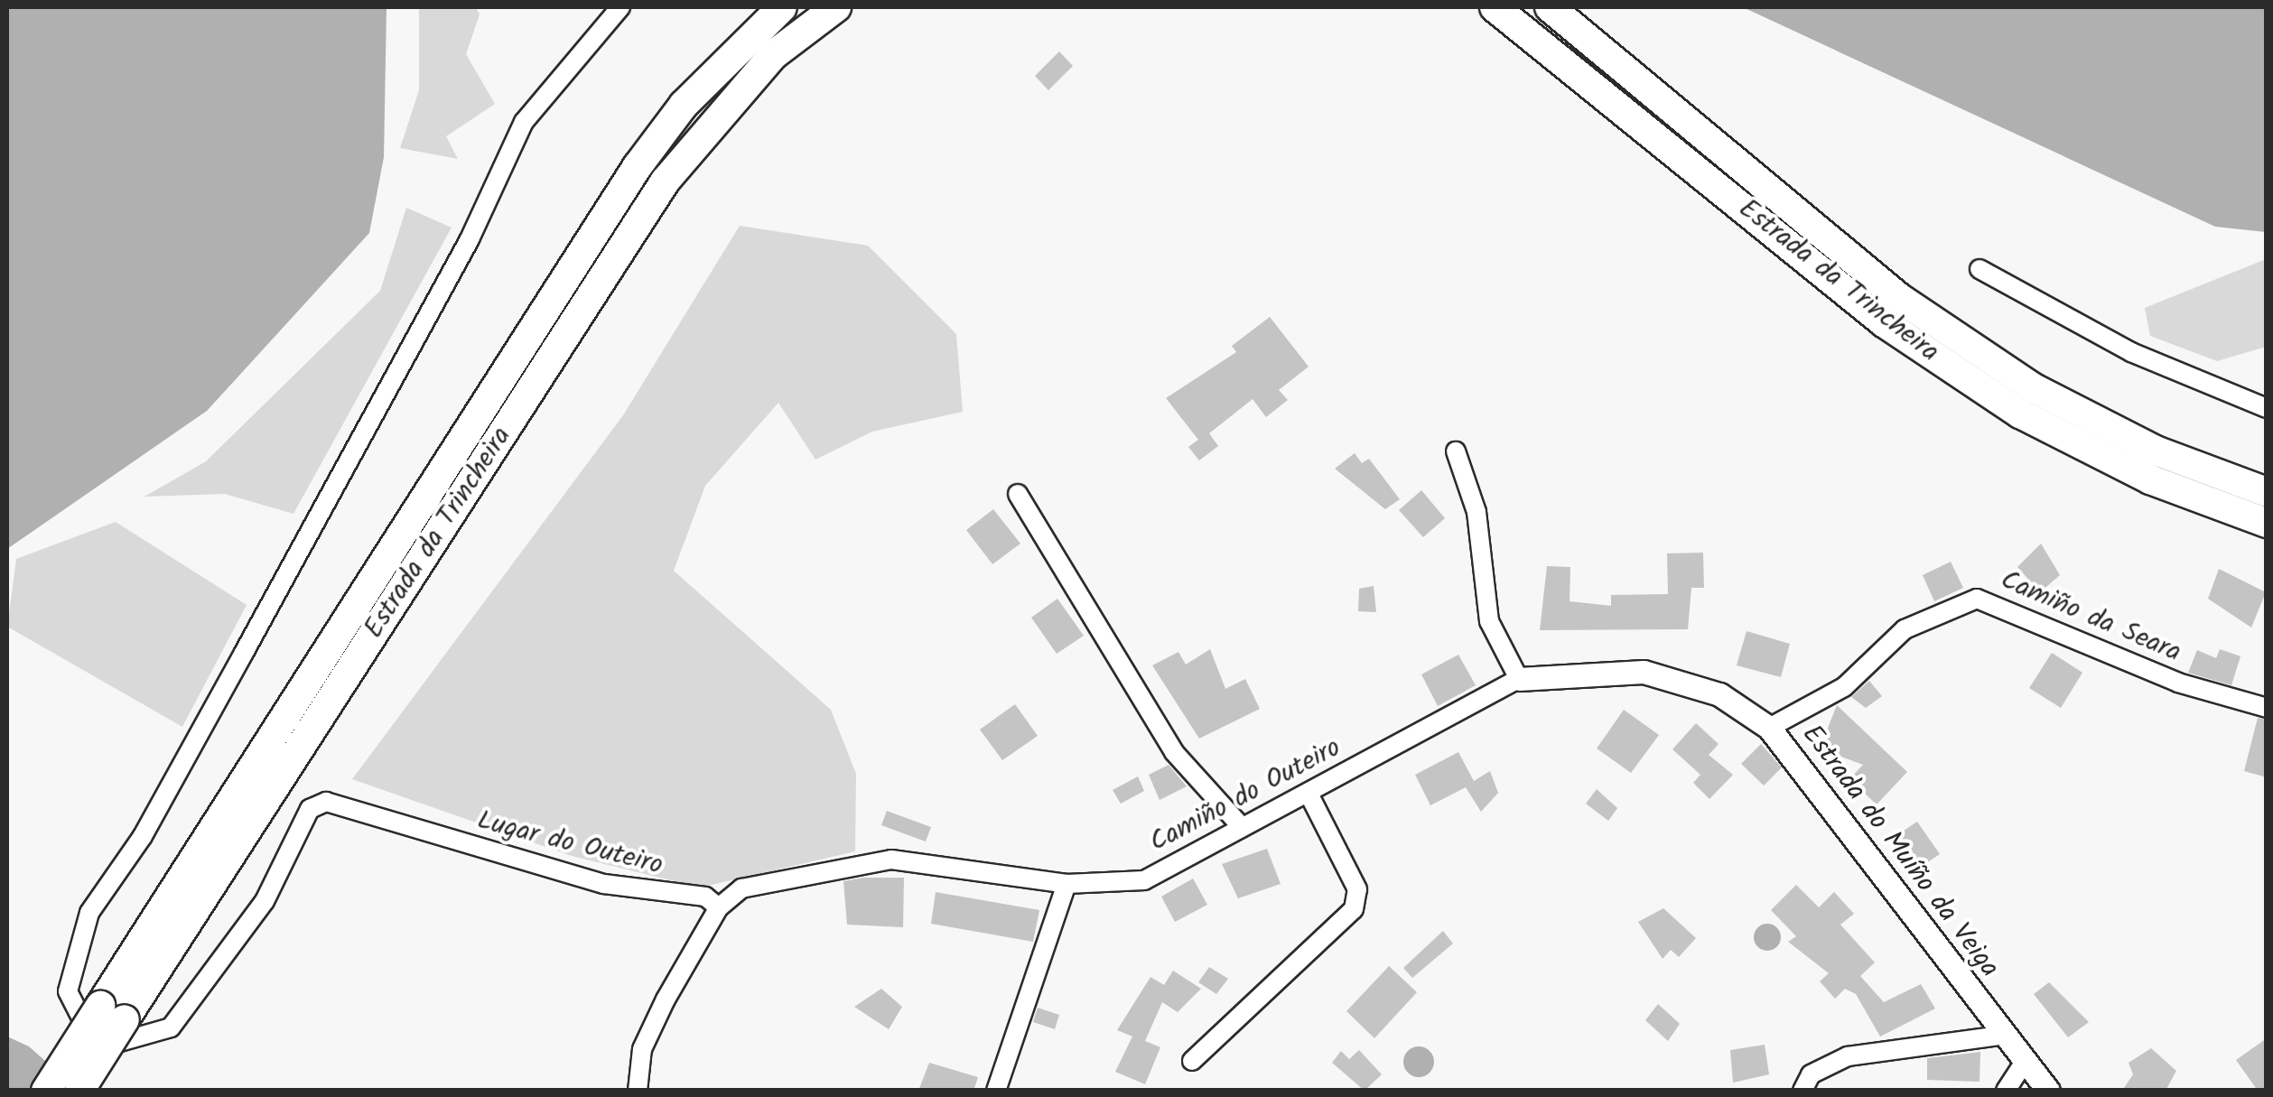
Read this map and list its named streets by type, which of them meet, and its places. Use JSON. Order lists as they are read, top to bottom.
{
  "streets": {
    "highway": ["Estrada da Trincheira"],
    "street": [
      "Camiño da Seara",
      "Camiño do Outeiro",
      "Lugar do Outeiro",
      "Estrada do Muíño da Veiga"
    ]
  },
  "crossings": [
    ["Camiño da Seara", "Estrada do Muíño da Veiga"],
    ["Camiño do Outeiro", "Lugar do Outeiro"],
    ["Camiño do Outeiro", "Estrada do Muíño da Veiga"]
  ]
}
